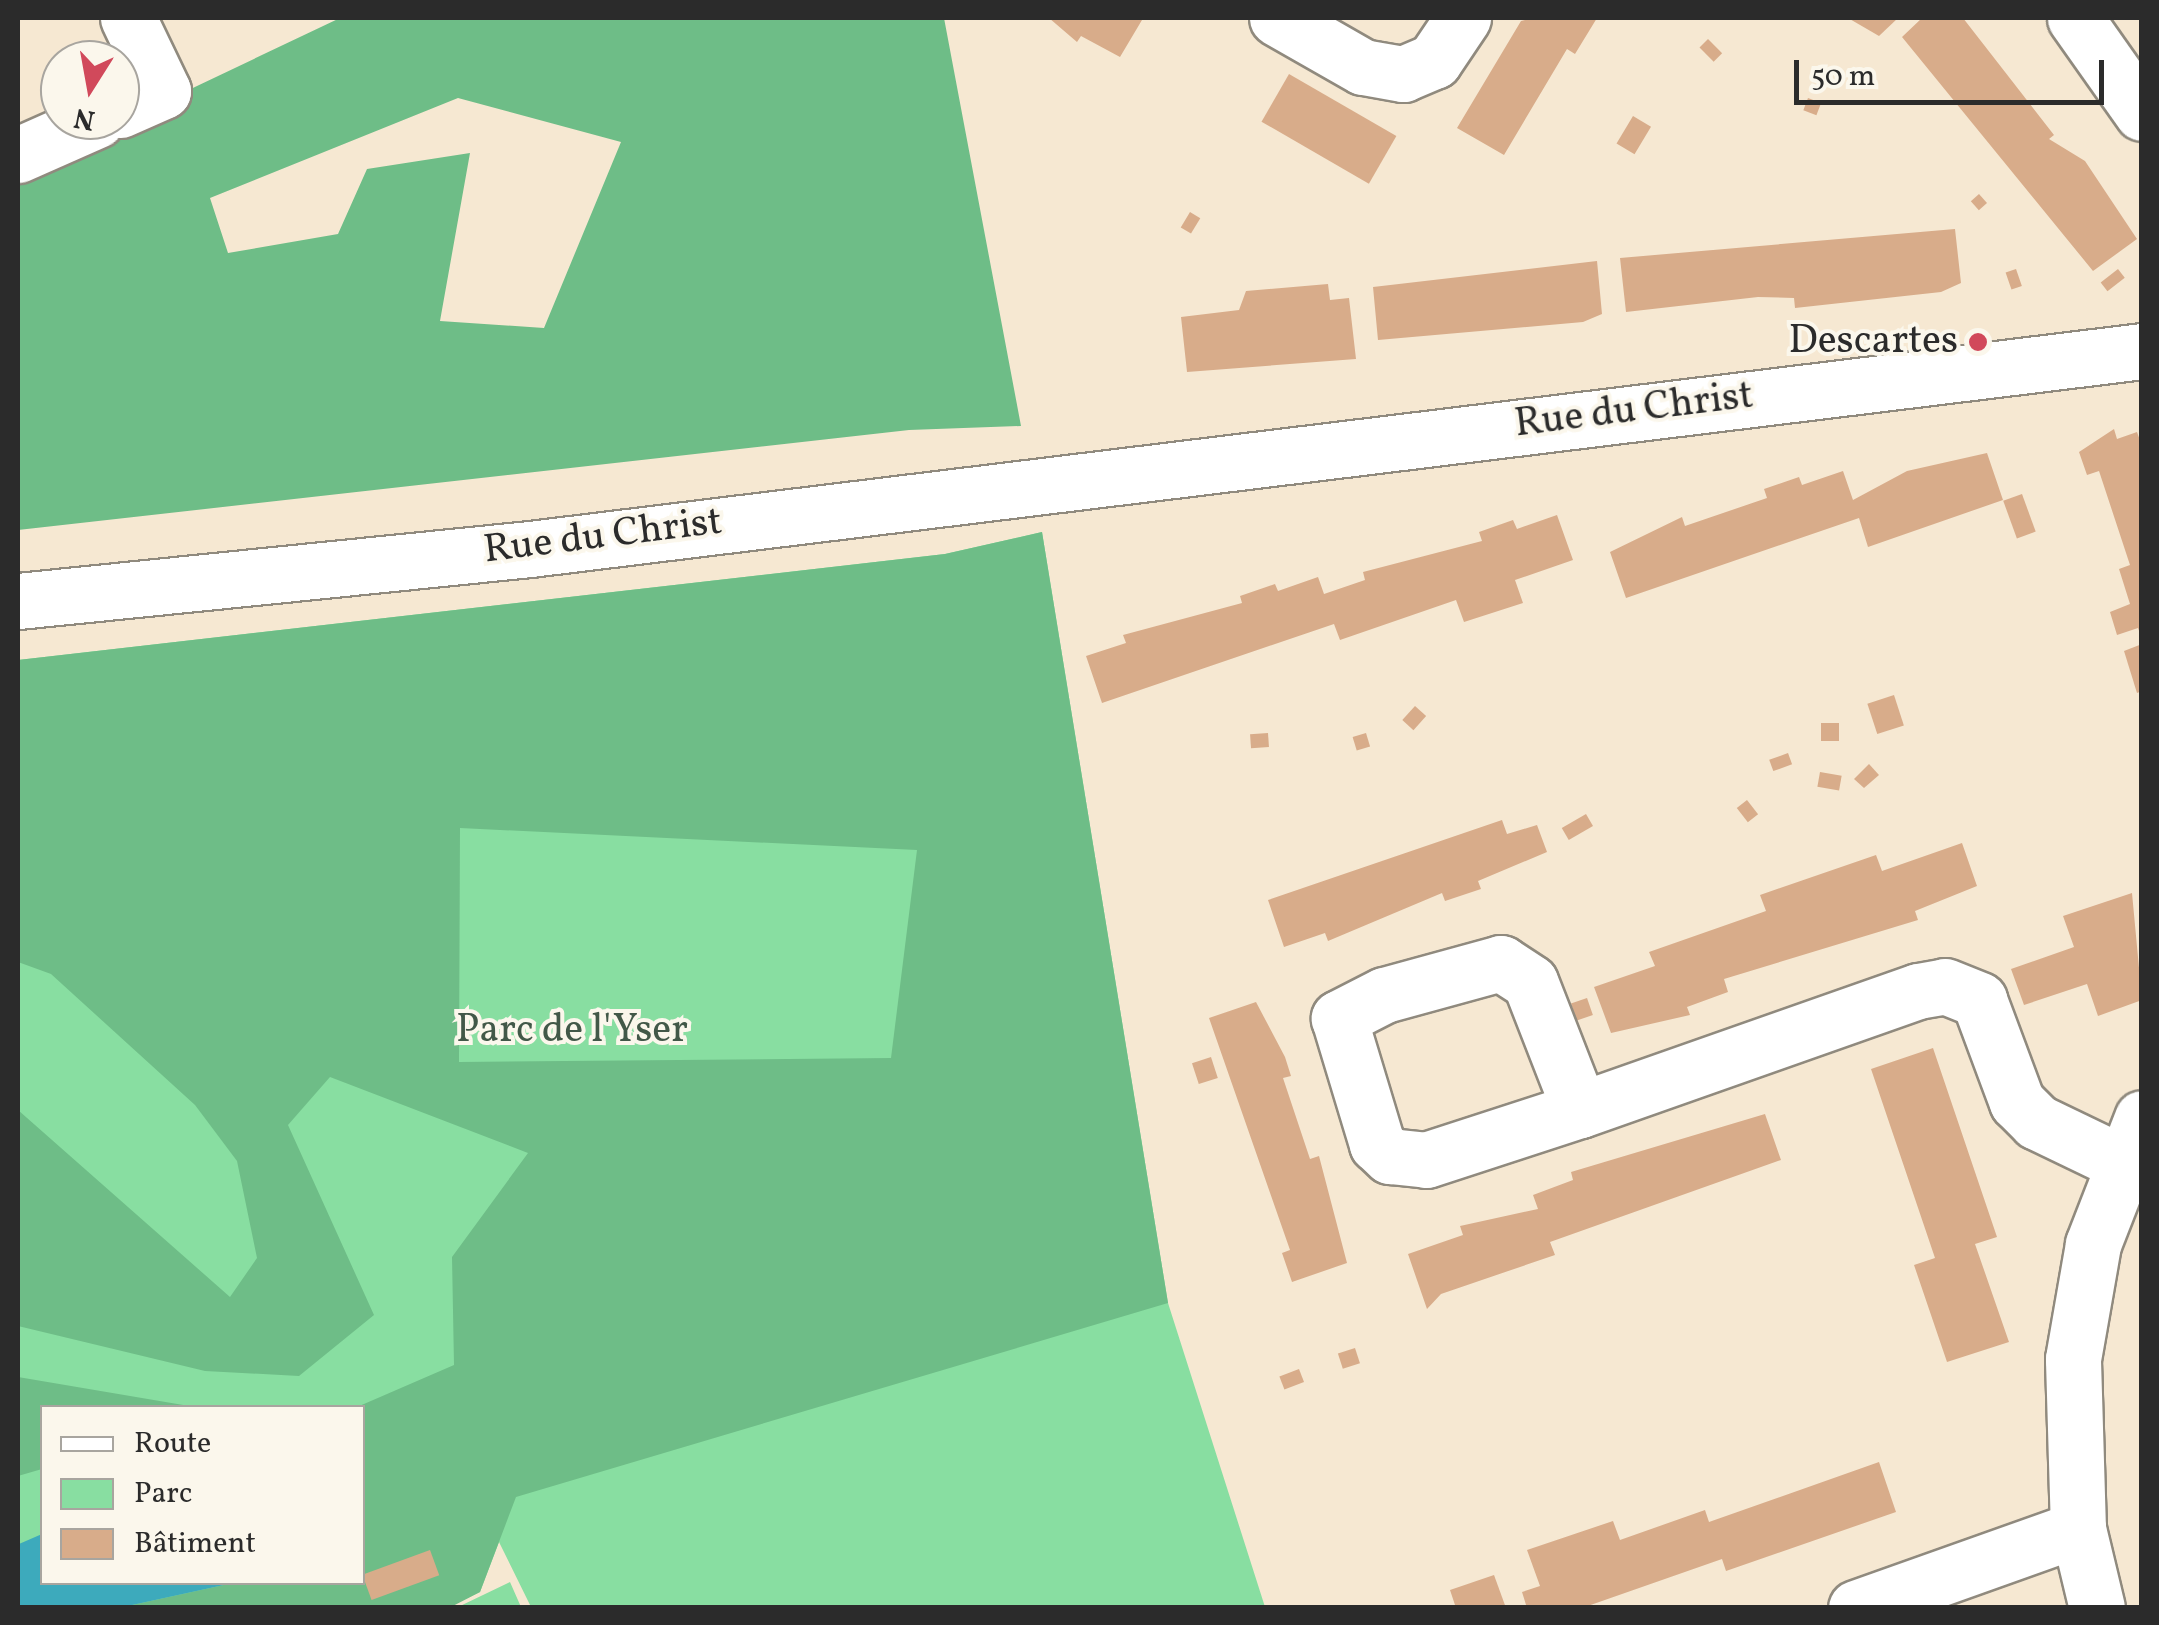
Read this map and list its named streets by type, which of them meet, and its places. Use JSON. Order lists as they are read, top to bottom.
{
  "streets": {
    "street": ["Rue du Christ"]
  },
  "parks": ["Parc de l'Yser"],
  "places": ["Descartes"],
  "legend": ["Route", "Parc", "Bâtiment"],
  "scale_bar": "50 m",
  "north": "bottom"
}
